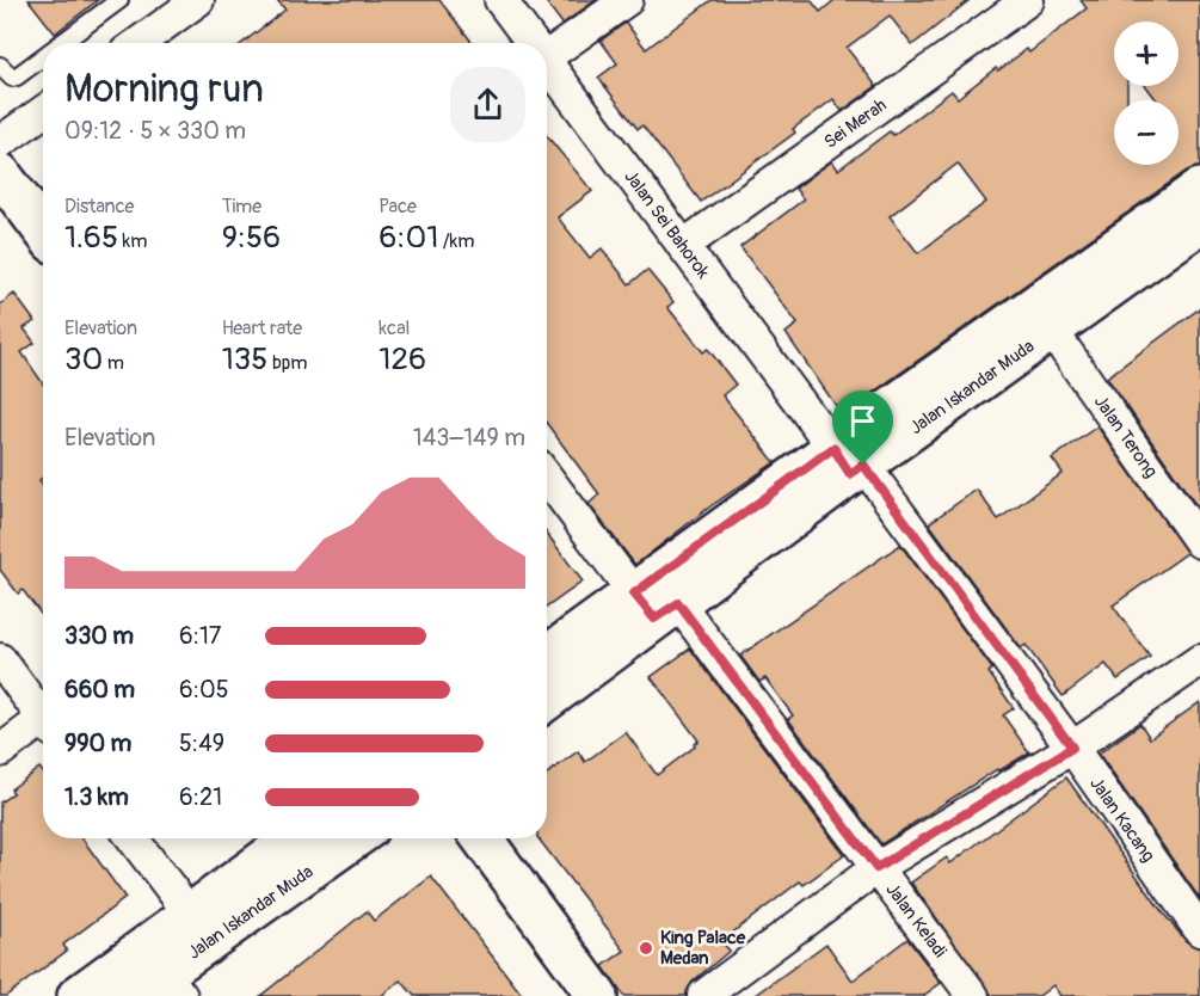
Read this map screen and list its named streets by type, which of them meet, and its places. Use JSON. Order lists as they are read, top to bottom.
{
  "streets": {
    "main road": ["Jalan Iskandar Muda"],
    "street": [
      "Sei Merah",
      "Jalan Sei Bahorok",
      "Jalan Terong",
      "Jalan Kacang",
      "Jalan Keladi"
    ]
  },
  "crossings": [
    ["Sei Merah", "Jalan Sei Bahorok"],
    ["Jalan Sei Bahorok", "Jalan Iskandar Muda"],
    ["Jalan Sei Bahorok", "Jalan Kacang"],
    ["Jalan Iskandar Muda", "Jalan Terong"],
    ["Jalan Iskandar Muda", "Jalan Kacang"],
    ["Jalan Iskandar Muda", "Jalan Keladi"]
  ],
  "places": ["King Palace Medan"],
  "page": {
    "map_buttons": ["+", "−"],
    "heading": ["Morning run", "09:12 · 5 × 330 m"],
    "stats": [
      ["Distance", "1.65 km"],
      ["Time", "9:56"],
      ["Pace", "6:01 /km"],
      ["Elevation", "30 m"],
      ["Heart rate", "135 bpm"],
      ["kcal", "126"]
    ],
    "chart": ["Elevation", "143–149 m"],
    "list": [
      {
        "name": "330 m",
        "note": "6:17"
      },
      {
        "name": "660 m",
        "note": "6:05"
      },
      {
        "name": "990 m",
        "note": "5:49"
      },
      {
        "name": "1.3 km",
        "note": "6:21"
      }
    ]
  }
}
